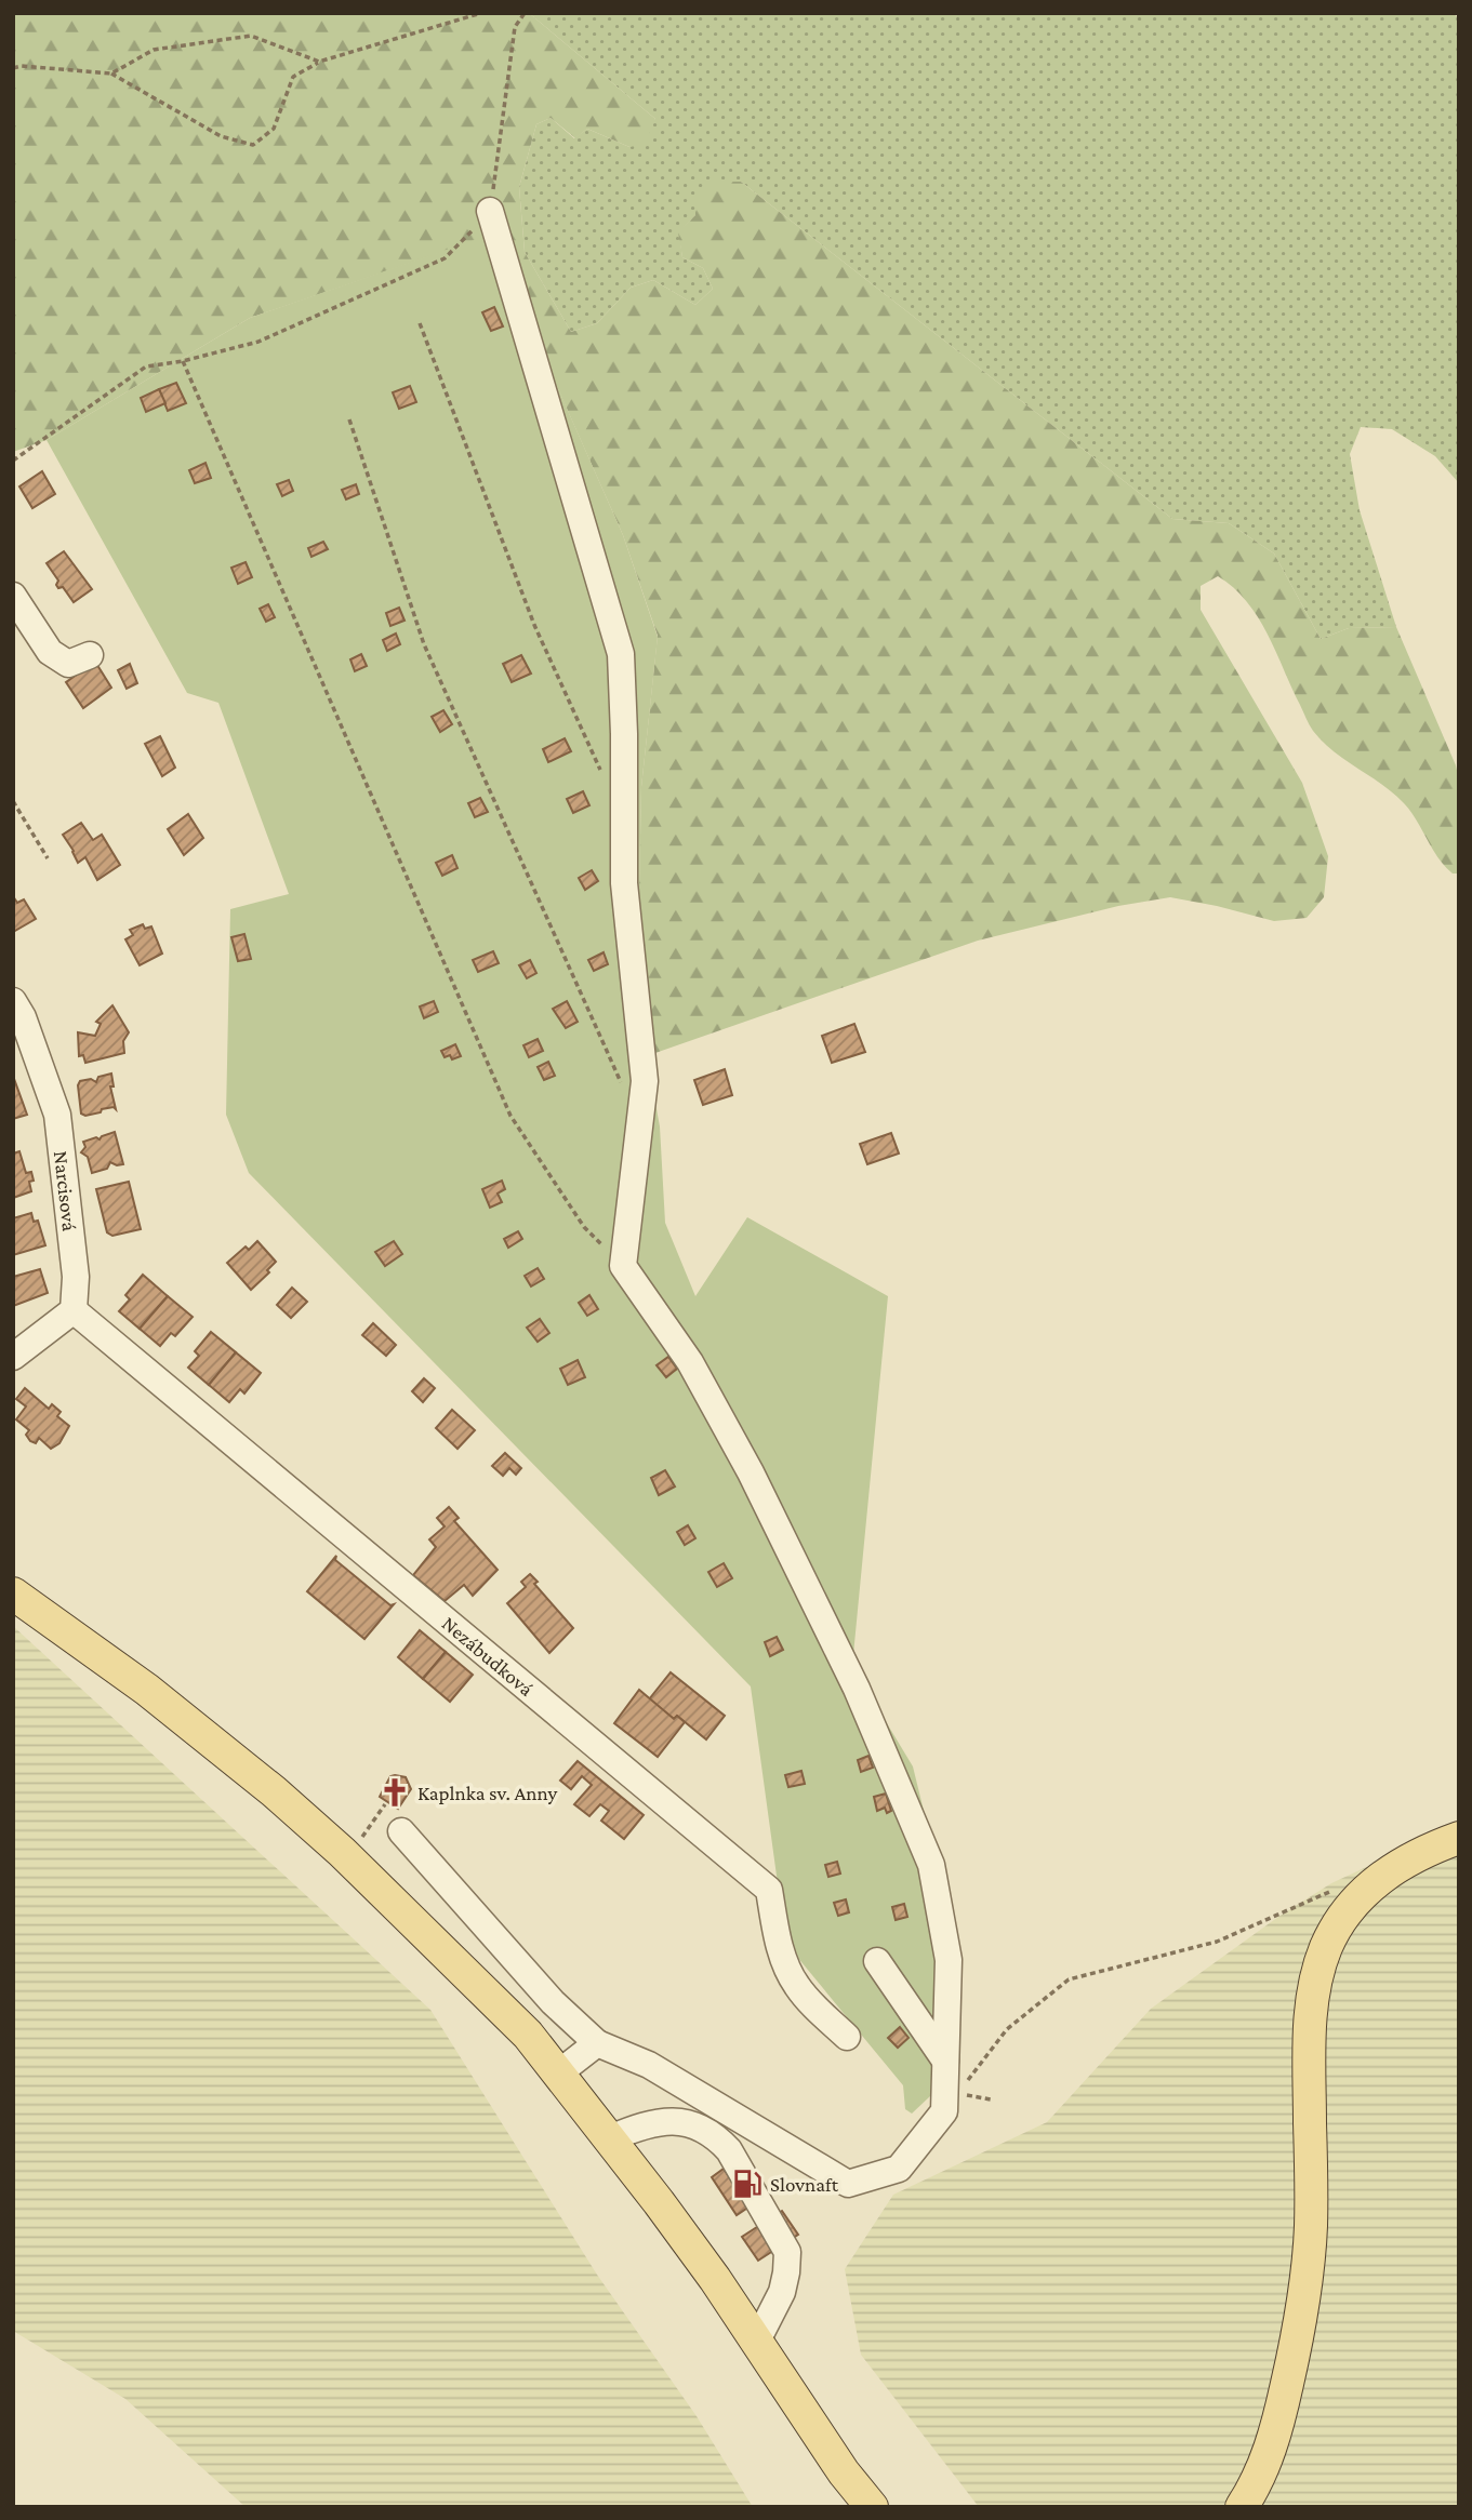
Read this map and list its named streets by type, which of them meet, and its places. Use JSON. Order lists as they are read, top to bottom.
{
  "streets": {
    "street": ["Narcisová", "Nezábudková"]
  },
  "crossings": [
    ["Narcisová", "Nezábudková"]
  ],
  "places": {
    "church": ["Kaplnka sv. Anny"],
    "fuel station": ["Slovnaft"]
  }
}
